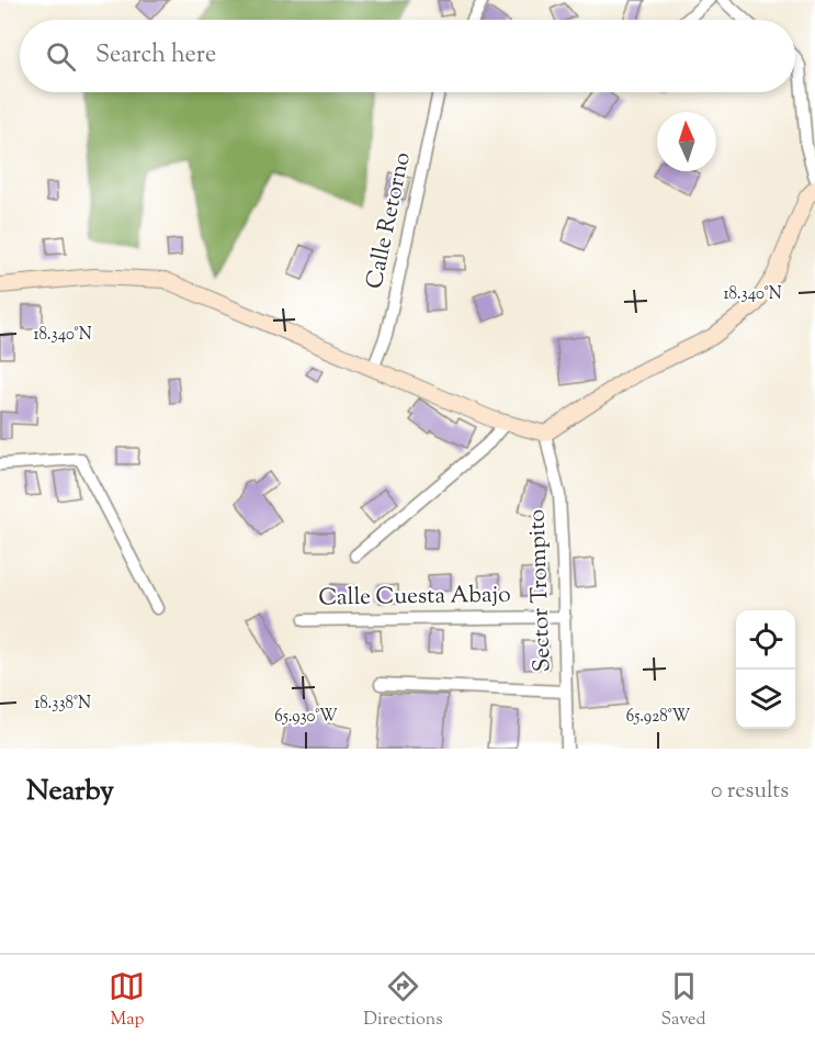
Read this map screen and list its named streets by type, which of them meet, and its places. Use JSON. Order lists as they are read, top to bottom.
{
  "streets": {
    "street": ["Calle Retorno", "Sector Trompito", "Calle Cuesta Abajo"]
  },
  "crossings": [
    ["Sector Trompito", "Calle Cuesta Abajo"]
  ],
  "north": "top",
  "page": {
    "search": "Search here",
    "heading": ["Nearby", "0 results"],
    "nav": ["Map", "Directions", "Saved"]
  },
  "coordinates": [
    "18.340°N",
    "18.338°N",
    "65.930°W",
    "65.928°W"
  ]
}
